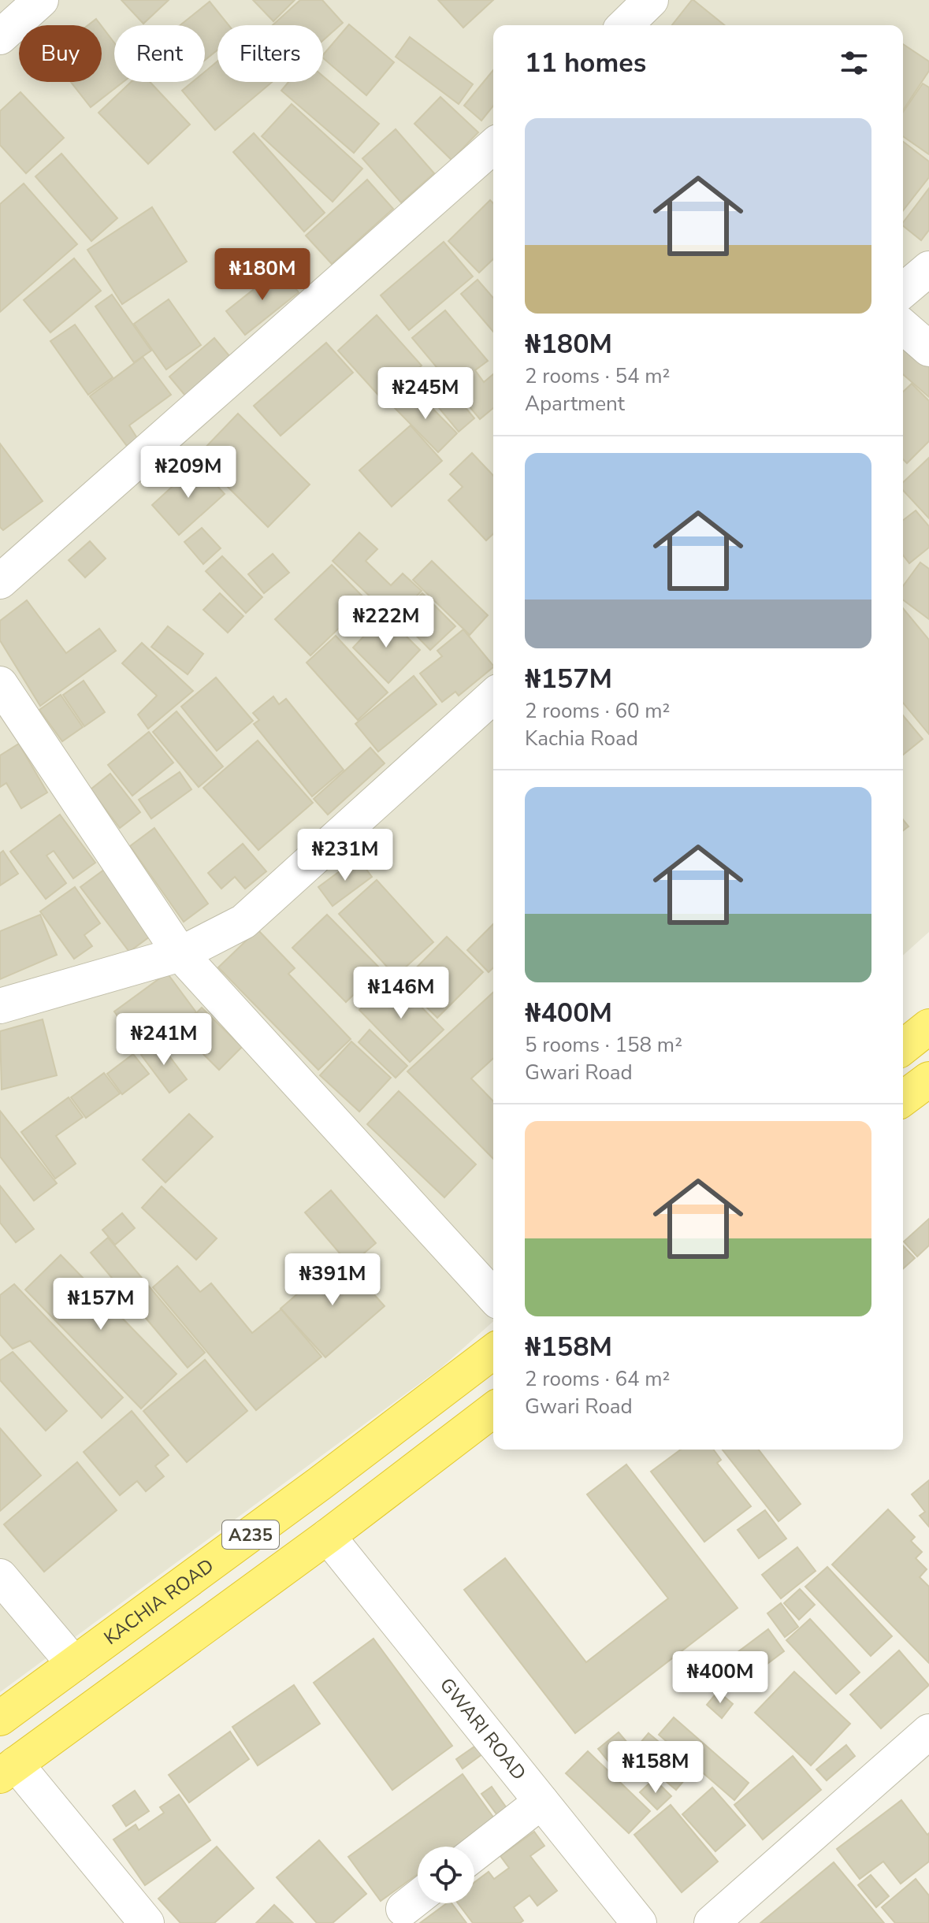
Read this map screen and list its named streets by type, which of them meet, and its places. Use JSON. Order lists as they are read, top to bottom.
{
  "streets": {
    "highway": ["A235", "KACHIA ROAD"],
    "street": ["GWARI ROAD"]
  },
  "crossings": [
    ["A235", "GWARI ROAD"]
  ],
  "page": {
    "chip": ["Buy", "Rent", "Filters"],
    "heading": "11 homes",
    "list": [
      {
        "name": "₦180M",
        "note": "2 rooms · 54 m² · Apartment"
      },
      {
        "name": "₦157M",
        "note": "2 rooms · 60 m² · Kachia Road"
      },
      {
        "name": "₦400M",
        "note": "5 rooms · 158 m² · Gwari Road"
      },
      {
        "name": "₦158M",
        "note": "2 rooms · 64 m² · Gwari Road"
      }
    ],
    "price": [
      "₦180M",
      "₦245M",
      "₦209M",
      "₦222M",
      "₦231M",
      "₦146M",
      "₦241M",
      "₦391M",
      "₦157M",
      "₦400M",
      "₦158M"
    ]
  }
}
